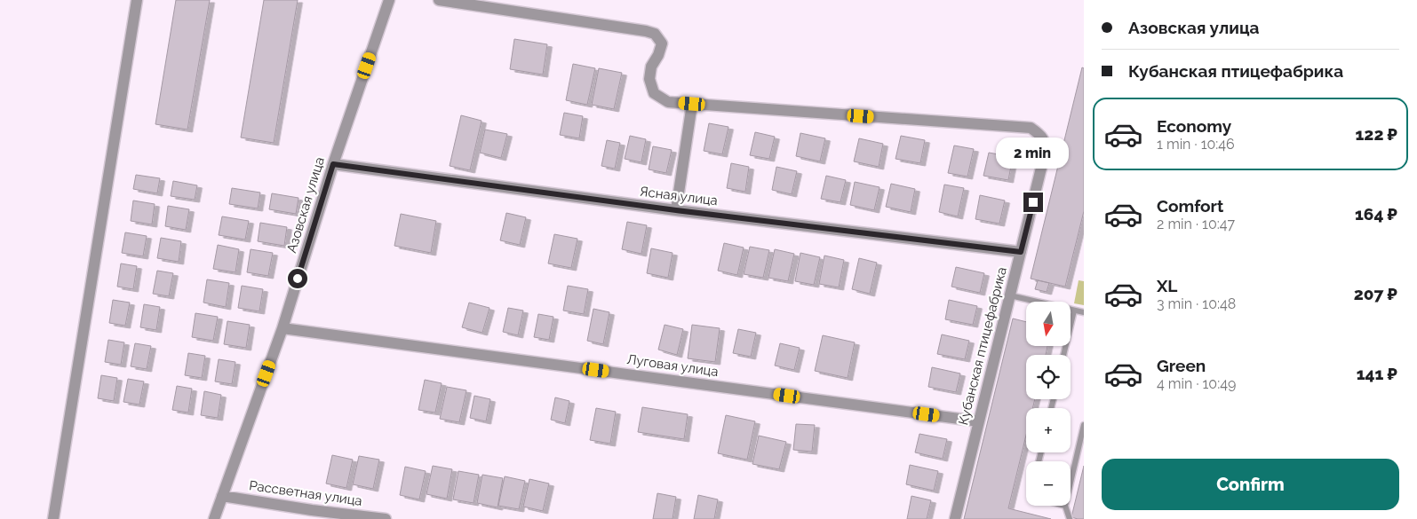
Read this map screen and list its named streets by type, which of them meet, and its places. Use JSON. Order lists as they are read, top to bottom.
{
  "streets": {
    "street": [
      "Ясная улица",
      "Азовская улица",
      "Кубанская птицефабрика",
      "Луговая улица",
      "Рассветная улица"
    ]
  },
  "crossings": [
    ["Ясная улица", "Азовская улица"],
    ["Ясная улица", "Кубанская птицефабрика"],
    ["Азовская улица", "Луговая улица"],
    ["Азовская улица", "Рассветная улица"],
    ["Кубанская птицефабрика", "Луговая улица"]
  ],
  "north": "bottom",
  "page": {
    "banner": ["Азовская улица", "Кубанская птицефабрика"],
    "list": [
      {
        "name": "Economy",
        "note": "1 min · 10:46",
        "value": "122 ₽"
      },
      {
        "name": "Comfort",
        "note": "2 min · 10:47",
        "value": "164 ₽"
      },
      {
        "name": "XL",
        "note": "3 min · 10:48",
        "value": "207 ₽"
      },
      {
        "name": "Green",
        "note": "4 min · 10:49",
        "value": "141 ₽"
      }
    ],
    "bubble": "2 min",
    "map_buttons": ["+", "−"],
    "buttons": "Confirm"
  }
}
